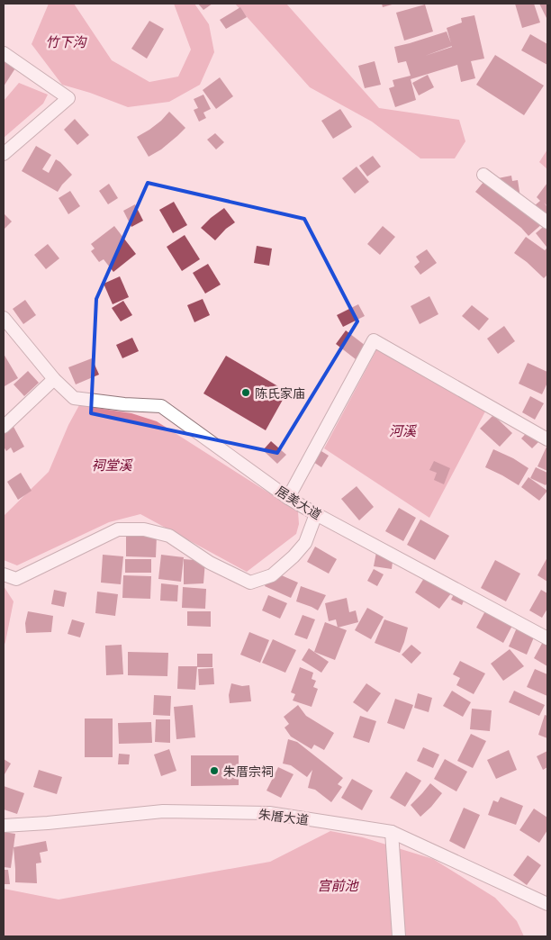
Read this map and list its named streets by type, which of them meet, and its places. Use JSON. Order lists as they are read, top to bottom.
{
  "streets": {
    "street": ["居美大道", "朱厝大道"]
  },
  "water": [
    "竹下沟",
    "河溪",
    "祠堂溪",
    "宫前池"
  ],
  "places": ["陈氏家庙", "朱厝宗祠"]
}
